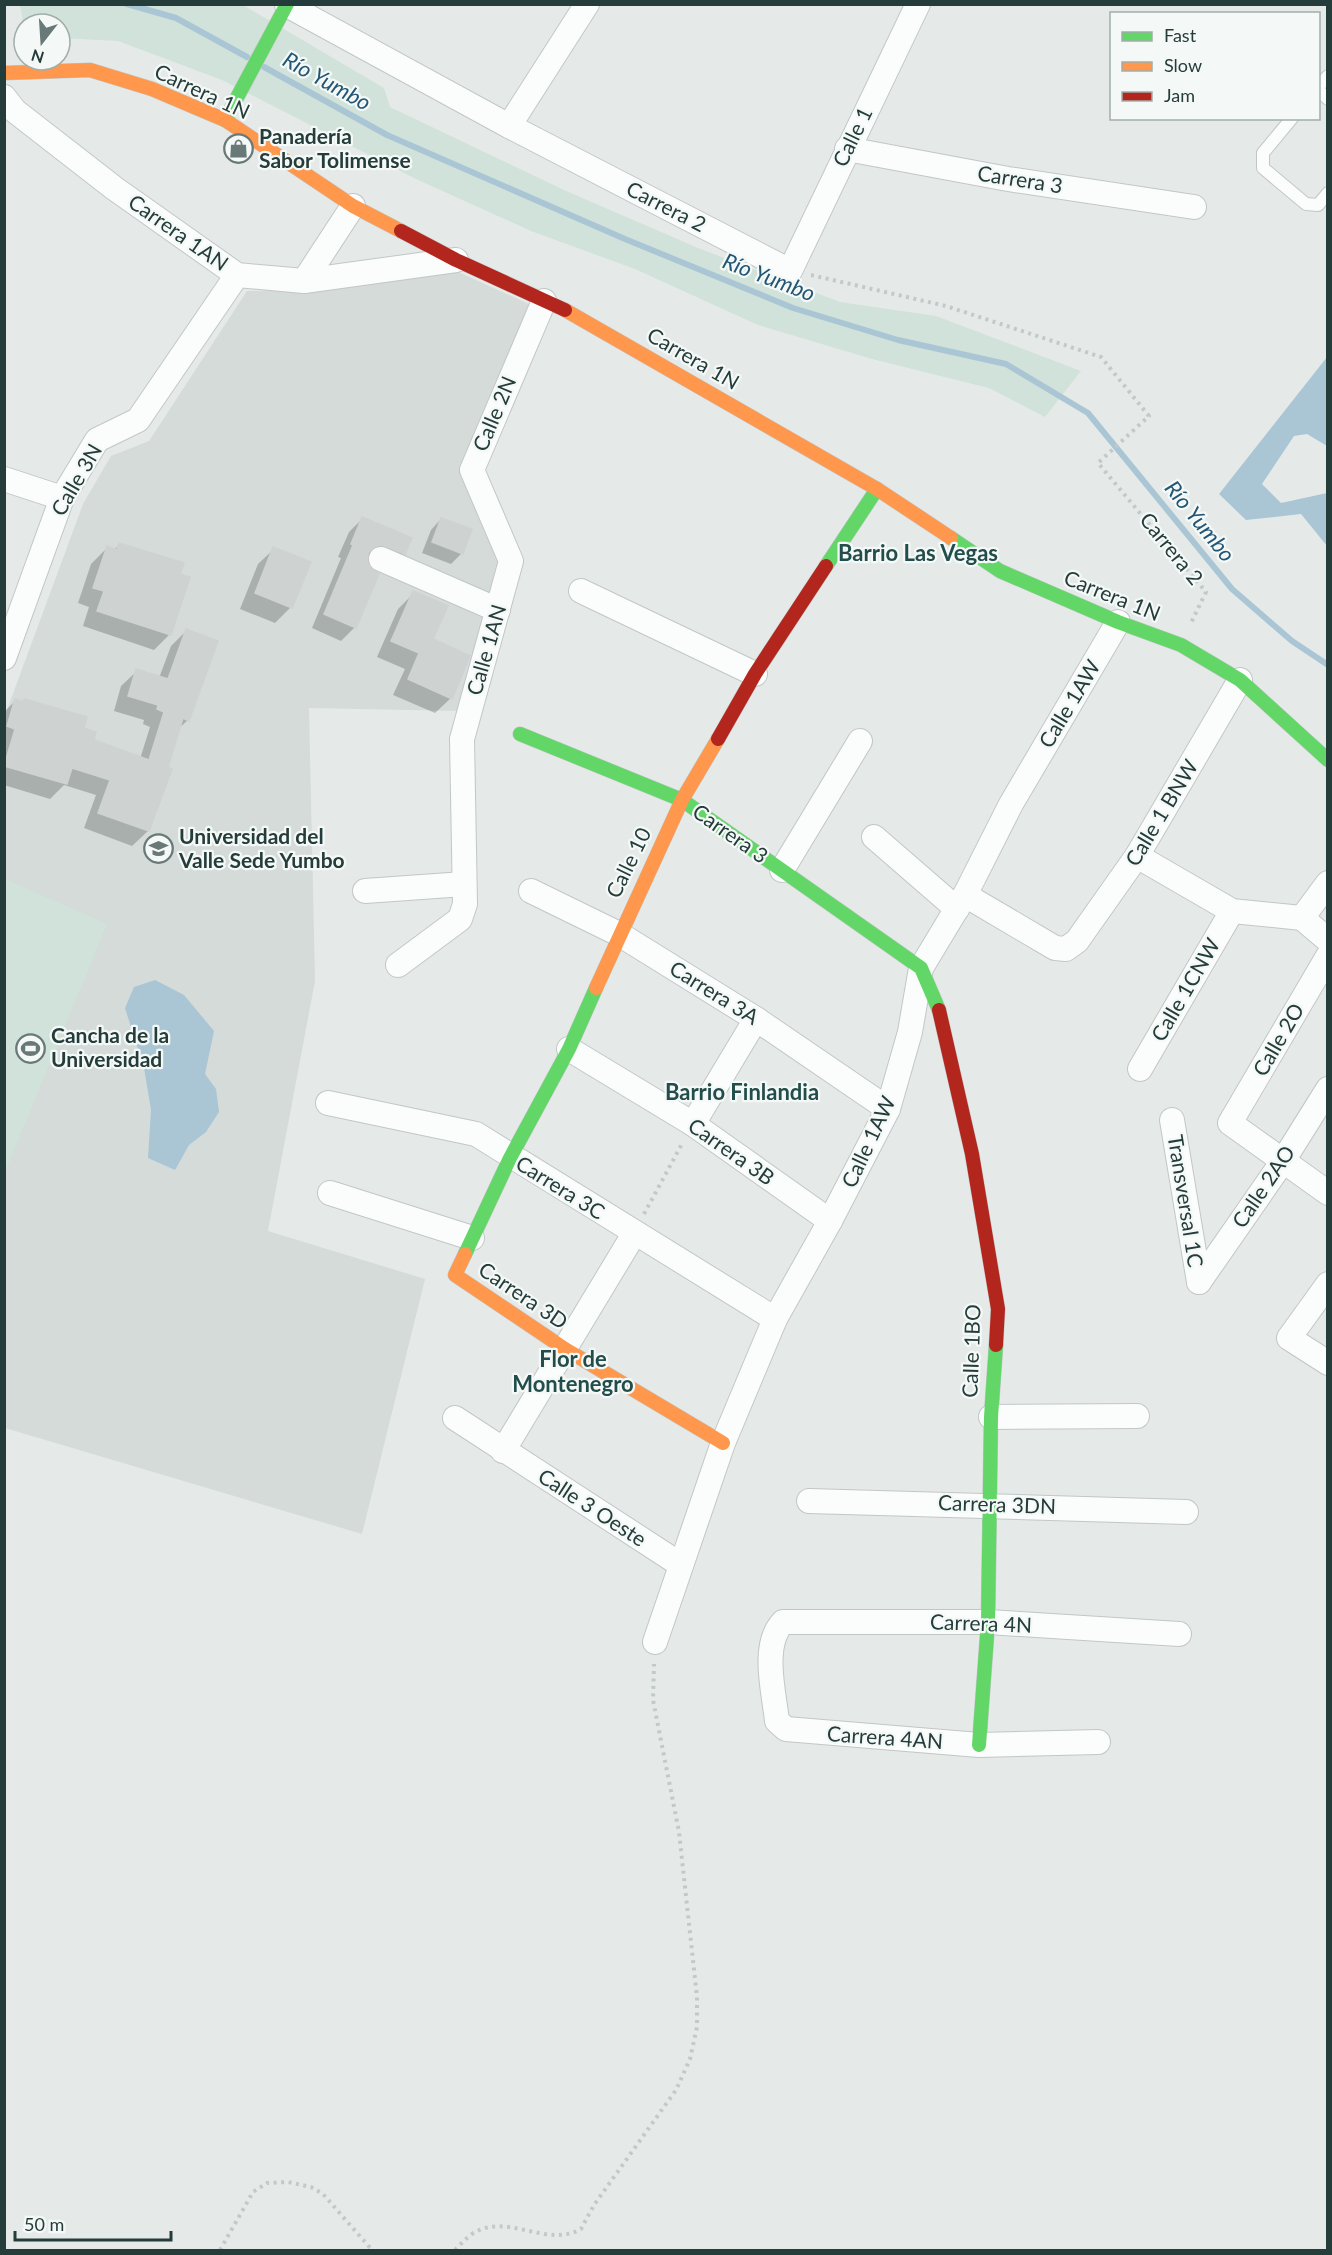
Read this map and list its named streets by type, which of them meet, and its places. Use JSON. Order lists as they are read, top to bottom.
{
  "streets": {
    "street": [
      "Carrera 1N",
      "Calle 1",
      "Carrera 3",
      "Carrera 2",
      "Carrera 1AN",
      "Calle 2N",
      "Calle 3N",
      "Calle 1AN",
      "Calle 1AW",
      "Calle 1 BNW",
      "Calle 10",
      "Calle 1CNW",
      "Carrera 3A",
      "Calle 2O",
      "Carrera 3B",
      "Calle 2AO",
      "Carrera 3C",
      "Transversal 1C",
      "Carrera 3D",
      "Calle 1BO",
      "Carrera 3DN",
      "Calle 3 Oeste",
      "Carrera 4N",
      "Carrera 4AN"
    ]
  },
  "crossings": [
    ["Carrera 1N", "Carrera 2"],
    ["Carrera 1N", "Carrera 1AN"],
    ["Carrera 1N", "Calle 2N"],
    ["Carrera 1N", "Calle 1AW"],
    ["Carrera 1N", "Calle 1 BNW"],
    ["Carrera 1N", "Calle 10"],
    ["Calle 1", "Carrera 3"],
    ["Calle 1", "Carrera 2"],
    ["Carrera 3", "Calle 1AW"],
    ["Carrera 3", "Calle 10"],
    ["Carrera 3", "Calle 1BO"],
    ["Carrera 1AN", "Calle 3N"],
    ["Calle 2N", "Calle 1AN"],
    ["Calle 1AW", "Calle 1 BNW"],
    ["Calle 1AW", "Carrera 3A"],
    ["Calle 1AW", "Carrera 3B"],
    ["Calle 1AW", "Carrera 3C"],
    ["Calle 1AW", "Carrera 3D"],
    ["Calle 1AW", "Calle 1BO"],
    ["Calle 1AW", "Calle 3 Oeste"],
    ["Calle 10", "Carrera 3A"],
    ["Calle 10", "Carrera 3B"],
    ["Calle 10", "Carrera 3C"],
    ["Calle 10", "Carrera 3D"],
    ["Calle 2O", "Calle 2AO"],
    ["Calle 2AO", "Transversal 1C"],
    ["Calle 1BO", "Carrera 3DN"],
    ["Calle 1BO", "Carrera 4N"],
    ["Calle 1BO", "Carrera 4AN"],
    ["Carrera 4N", "Carrera 4AN"]
  ],
  "districts": ["Barrio Las Vegas", "Barrio Finlandia", "Flor de Montenegro"],
  "water": ["Río Yumbo"],
  "places": {
    "shop": ["Panadería Sabor Tolimense"],
    "school or university": ["Universidad del Valle Sede Yumbo"],
    "sports": ["Cancha de la Universidad"]
  },
  "legend": ["Fast", "Slow", "Jam"],
  "scale_bar": "50 m",
  "north": "bottom"
}
